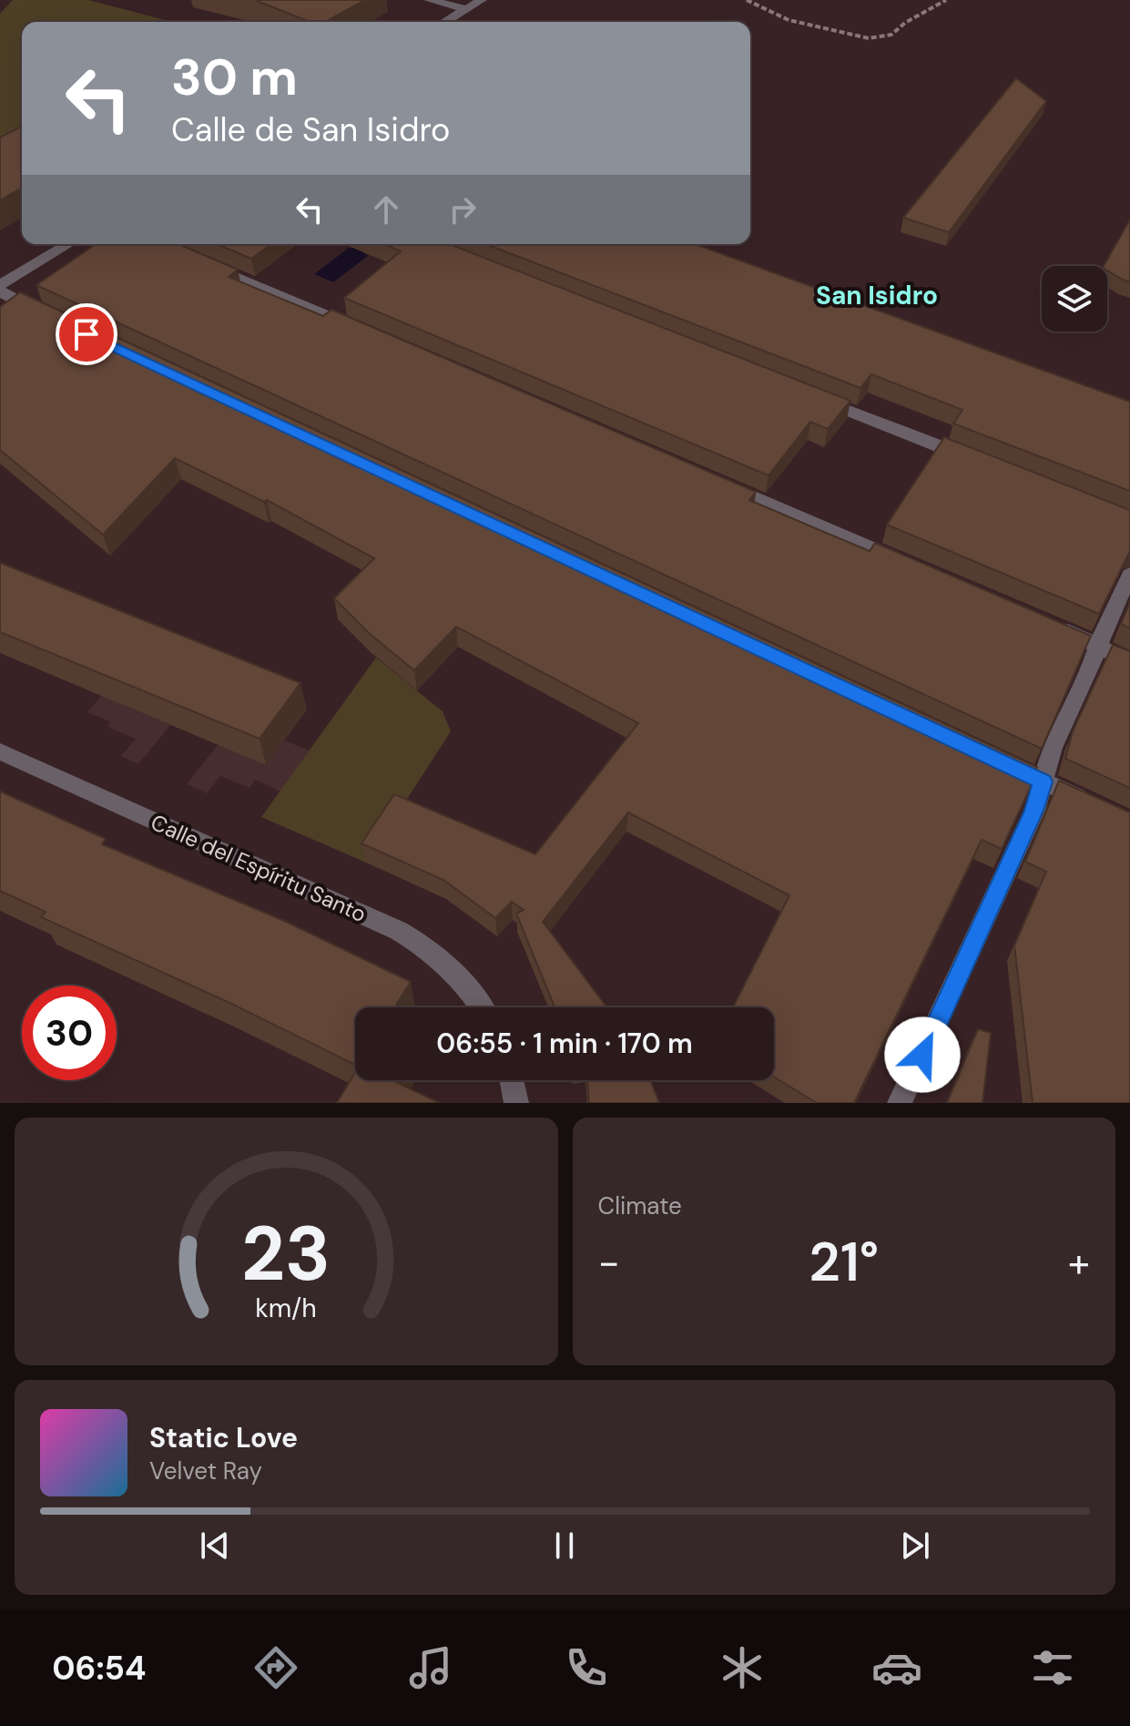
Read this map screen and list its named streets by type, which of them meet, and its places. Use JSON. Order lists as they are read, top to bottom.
{
  "streets": {
    "street": ["Calle del Espíritu Santo"]
  },
  "districts": ["San Isidro"],
  "page": {
    "turn": ["30 m", "Calle de San Isidro"],
    "limit": "30",
    "trip": "06:55 · 1 min · 170 m",
    "tile": "Climate",
    "heat": ["−", "21°", "+"],
    "song": ["Static Love", "Velvet Ray"],
    "tabs": "06:54",
    "gauge": ["23", "km/h"]
  }
}
